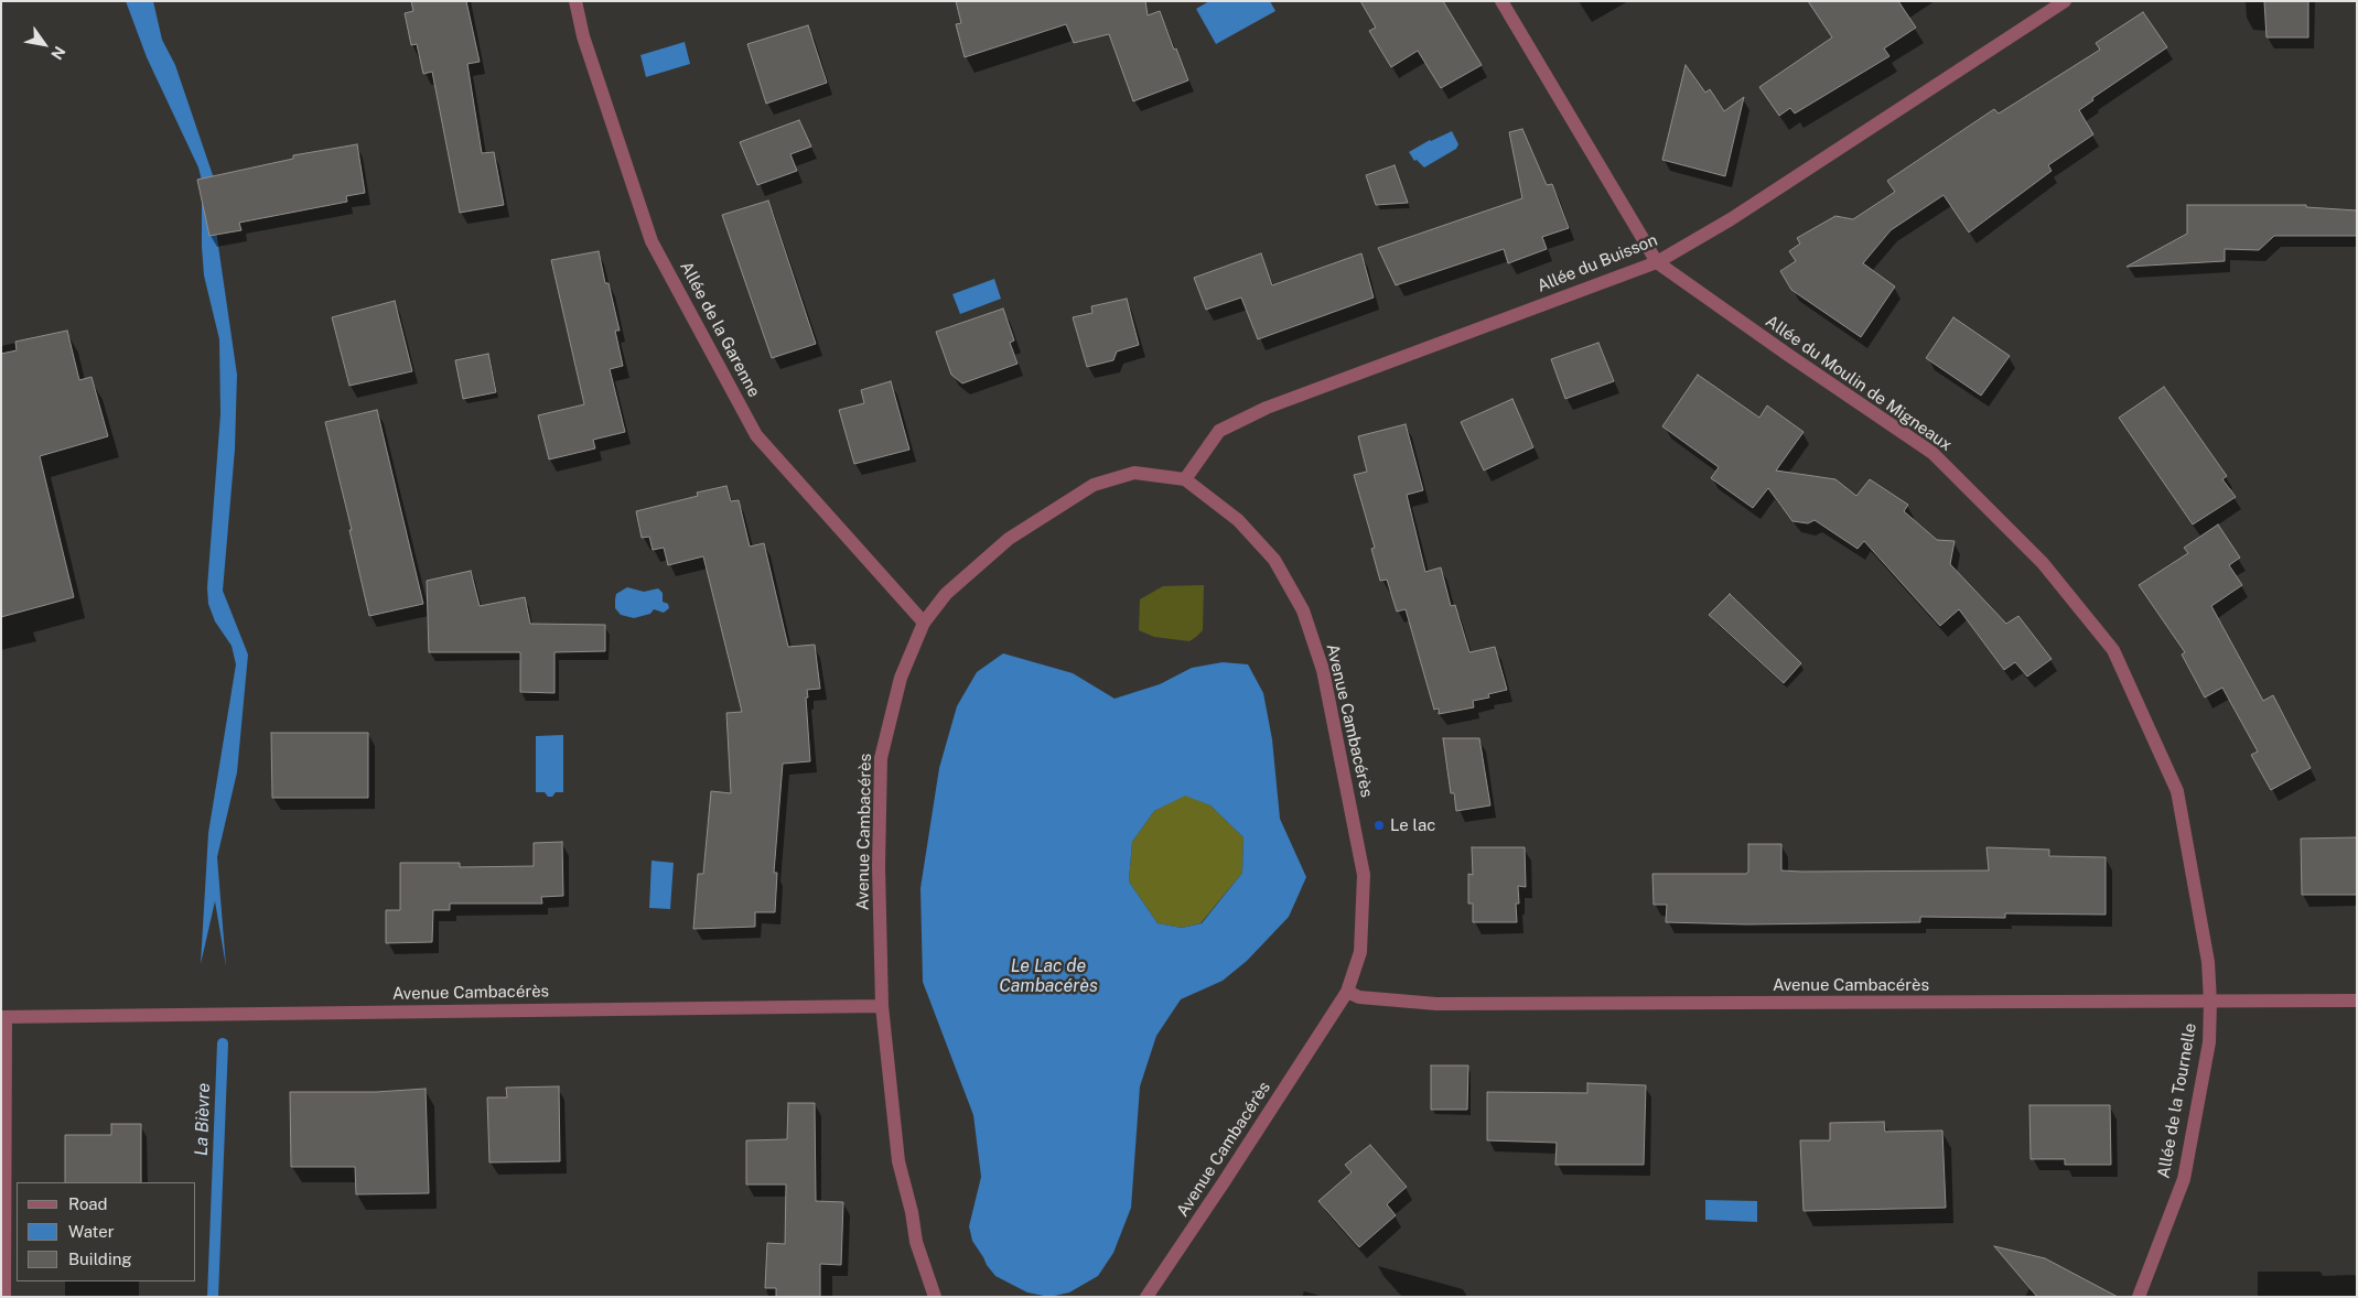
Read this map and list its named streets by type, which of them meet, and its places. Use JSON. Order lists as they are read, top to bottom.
{
  "streets": {
    "street": [
      "Allée du Buisson",
      "Allée de la Garenne",
      "Allée du Moulin de Migneaux",
      "Avenue Cambacérès",
      "Allée de la Tournelle"
    ]
  },
  "crossings": [
    ["Allée du Buisson", "Allée du Moulin de Migneaux"],
    ["Allée du Buisson", "Avenue Cambacérès"],
    ["Allée de la Garenne", "Avenue Cambacérès"],
    ["Allée du Moulin de Migneaux", "Avenue Cambacérès"],
    ["Allée du Moulin de Migneaux", "Allée de la Tournelle"],
    ["Avenue Cambacérès", "Allée de la Tournelle"]
  ],
  "water": ["Le Lac de Cambacérès", "La Bièvre"],
  "places": ["Le lac"],
  "legend": ["Road", "Water", "Building"],
  "north": "bottom right"
}
